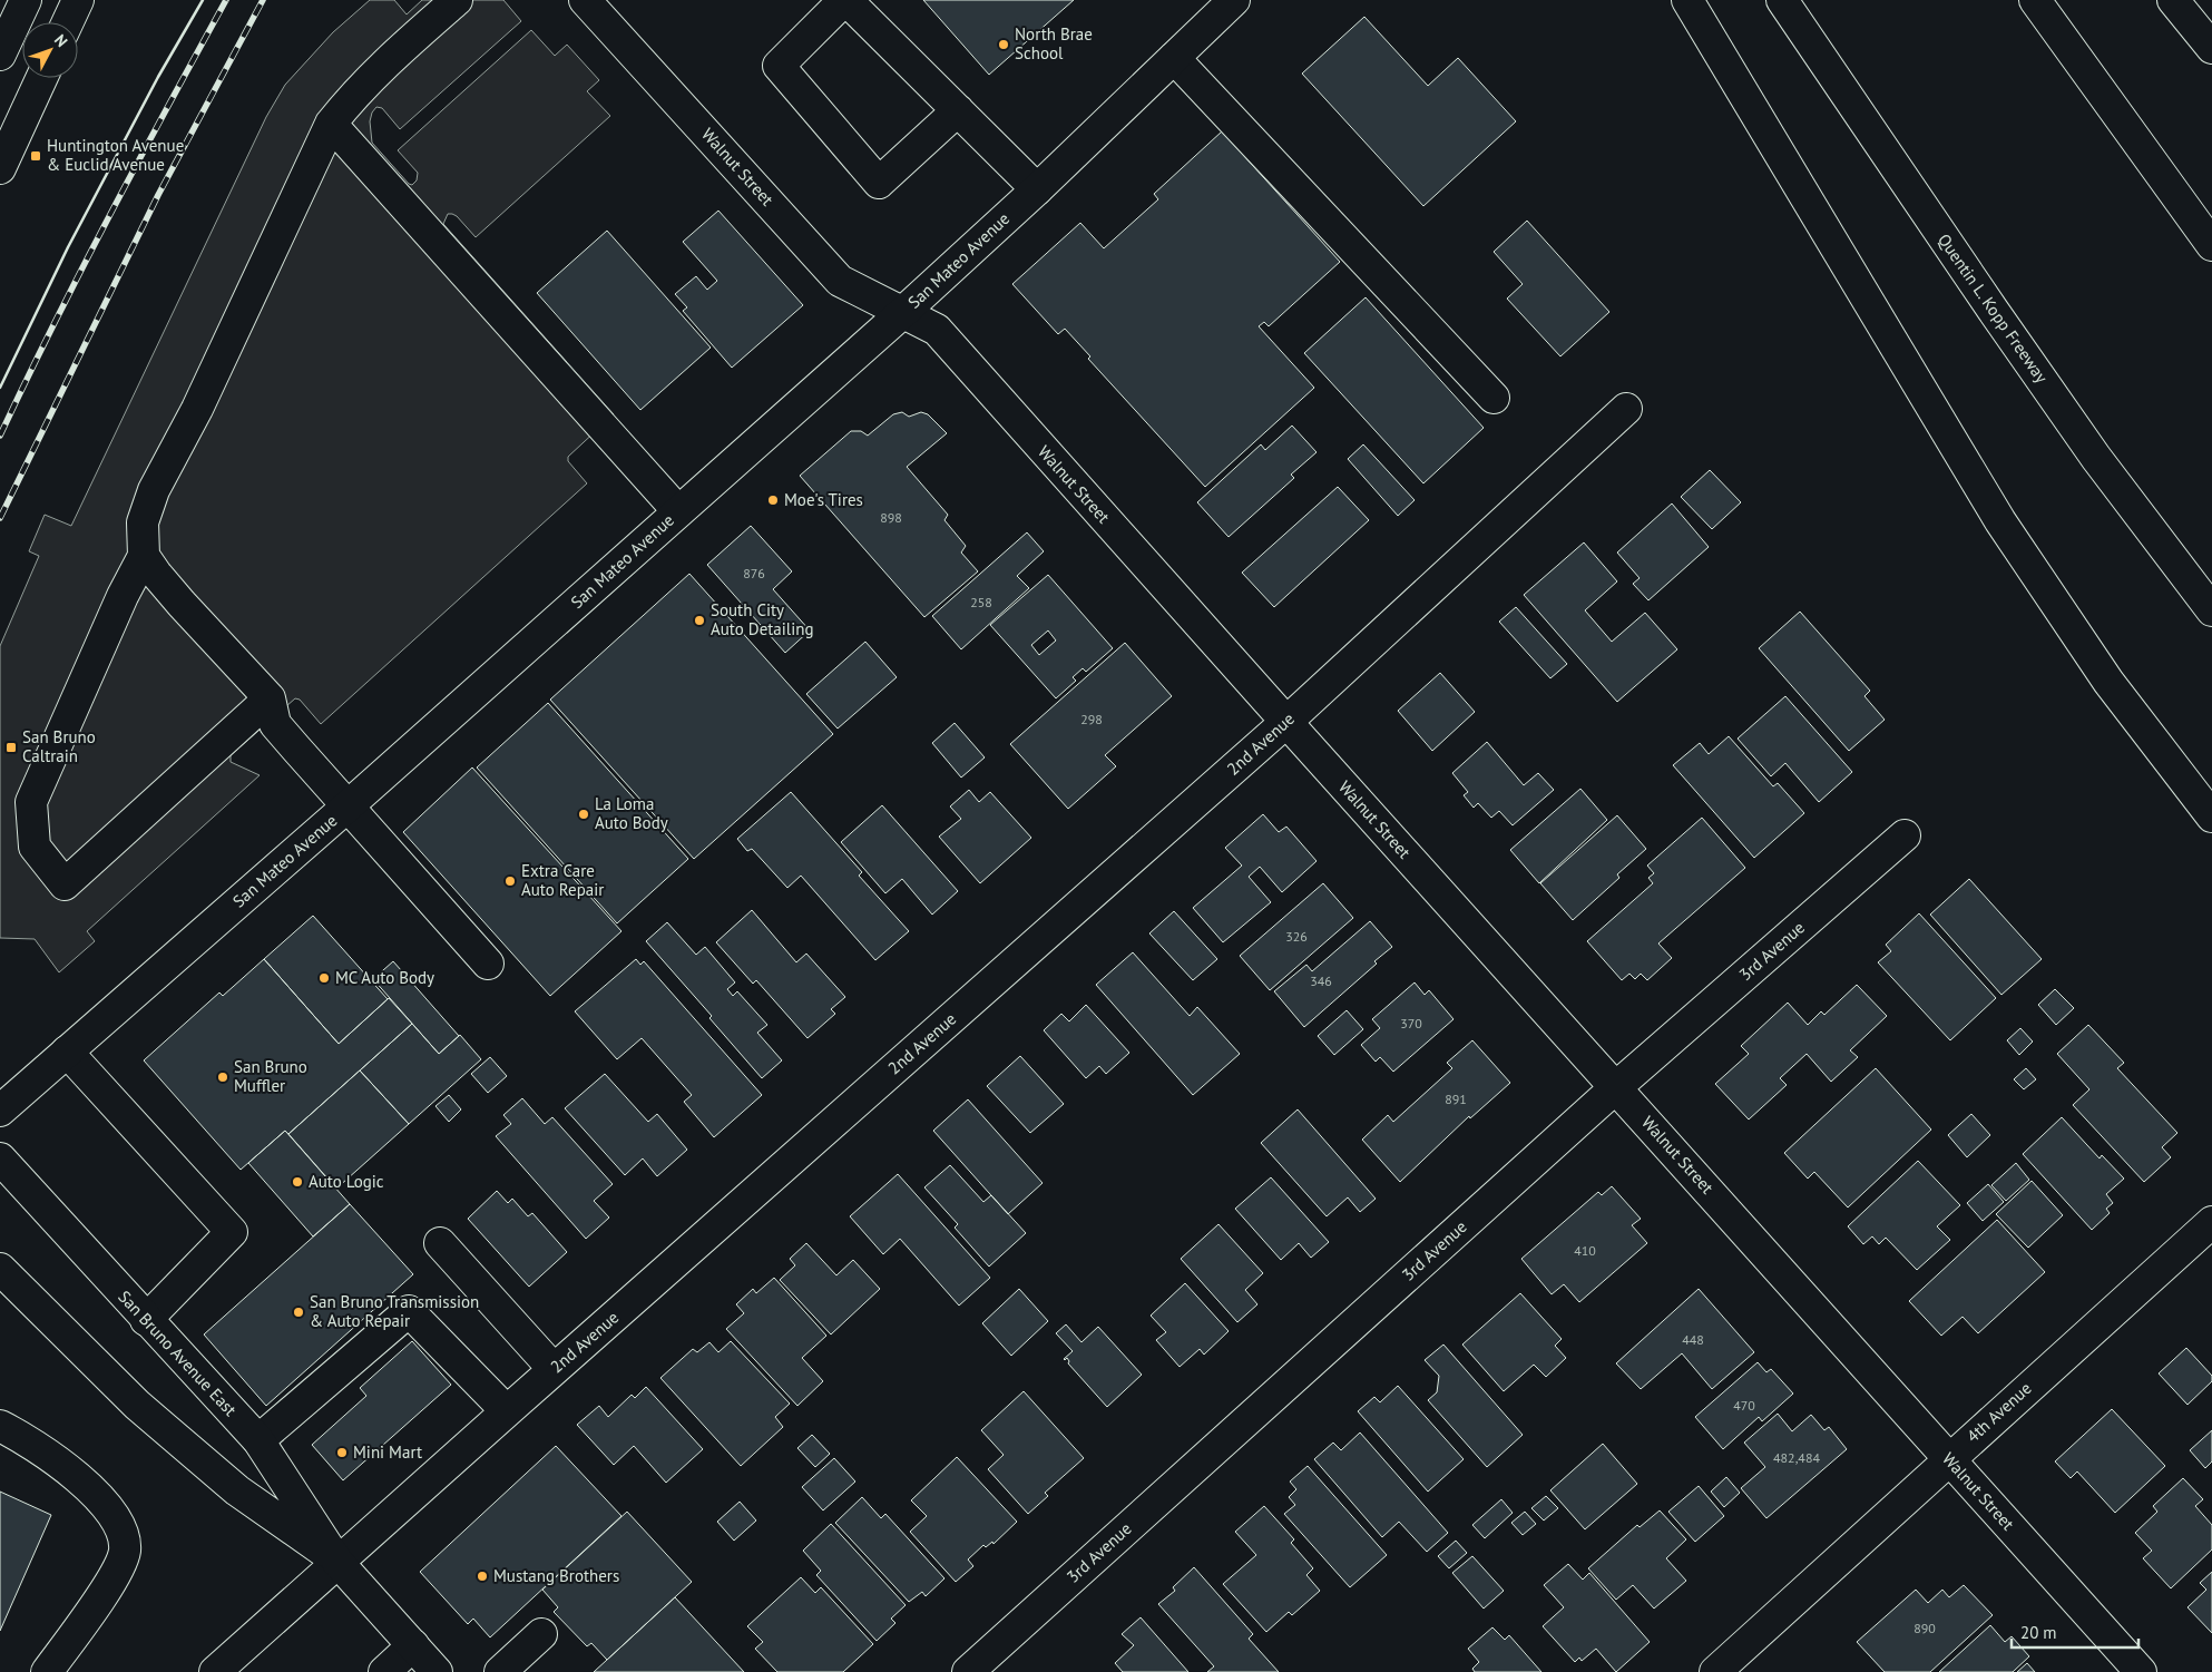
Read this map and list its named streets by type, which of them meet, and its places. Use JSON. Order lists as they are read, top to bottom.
{
  "streets": {
    "main road": [
      "Walnut Street",
      "San Mateo Avenue",
      "Quentin L. Kopp Freeway",
      "2nd Avenue",
      "3rd Avenue",
      "San Bruno Avenue East",
      "4th Avenue"
    ]
  },
  "crossings": [
    ["Walnut Street", "San Mateo Avenue"],
    ["Walnut Street", "2nd Avenue"],
    ["Walnut Street", "3rd Avenue"],
    ["Walnut Street", "4th Avenue"],
    ["2nd Avenue", "San Bruno Avenue East"]
  ],
  "places": {
    "other": [
      "North Brae School",
      "Moe's Tires",
      "South City Auto Detailing",
      "La Loma Auto Body",
      "Extra Care Auto Repair",
      "MC Auto Body",
      "San Bruno Muffler",
      "Auto Logic",
      "San Bruno Transmission & Auto Repair",
      "Mini Mart",
      "Mustang Brothers"
    ],
    "transit": ["Huntington Avenue & Euclid Avenue", "San Bruno Caltrain"]
  },
  "house_numbers": [
    "898",
    "876",
    "258",
    "298",
    "326",
    "346",
    "370",
    "891",
    "410",
    "448",
    "470",
    "482,484",
    "890"
  ],
  "scale_bar": "20 m",
  "north": "top right"
}
